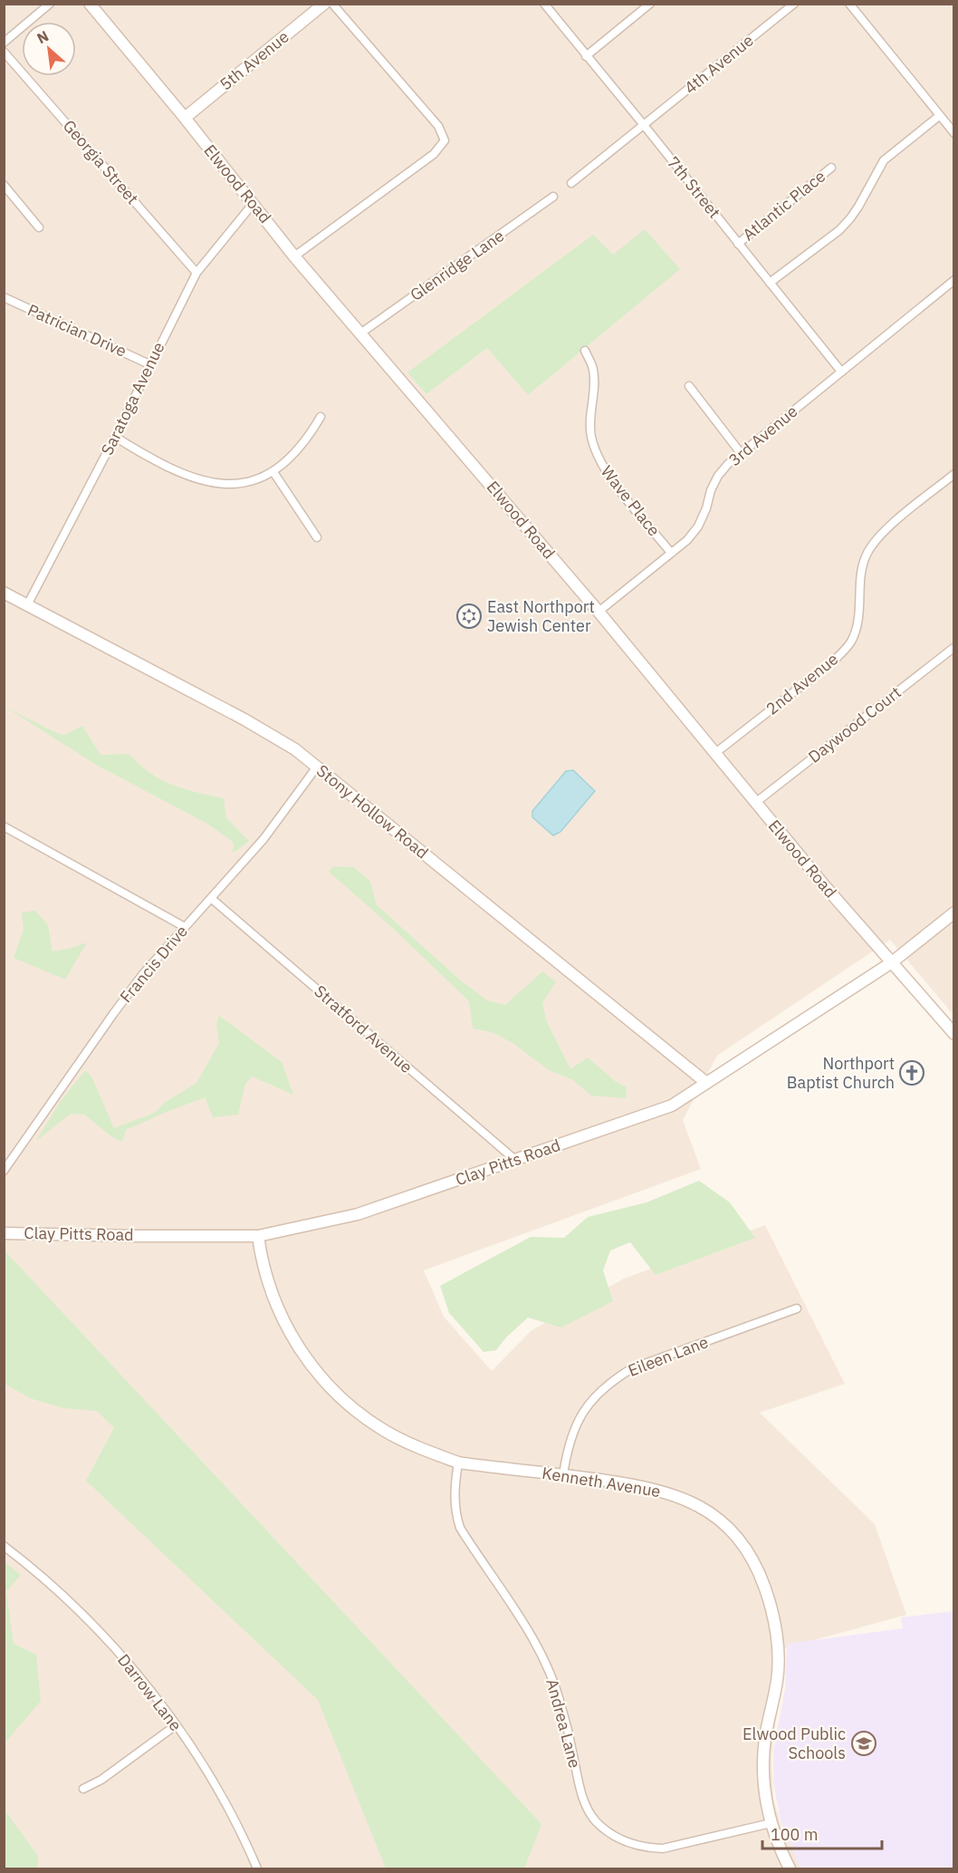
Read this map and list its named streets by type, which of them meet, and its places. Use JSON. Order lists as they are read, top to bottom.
{
  "streets": {
    "street": [
      "5th Avenue",
      "4th Avenue",
      "Georgia Street",
      "Elwood Road",
      "7th Street",
      "Atlantic Place",
      "Glenridge Lane",
      "Patrician Drive",
      "Saratoga Avenue",
      "3rd Avenue",
      "Wave Place",
      "2nd Avenue",
      "Daywood Court",
      "Stony Hollow Road",
      "Francis Drive",
      "Stratford Avenue",
      "Clay Pitts Road",
      "Eileen Lane",
      "Kenneth Avenue",
      "Darrow Lane",
      "Andrea Lane"
    ]
  },
  "crossings": [
    ["5th Avenue", "Elwood Road"],
    ["4th Avenue", "7th Street"],
    ["Georgia Street", "Saratoga Avenue"],
    ["Elwood Road", "Glenridge Lane"],
    ["Elwood Road", "Saratoga Avenue"],
    ["Elwood Road", "3rd Avenue"],
    ["Elwood Road", "2nd Avenue"],
    ["Elwood Road", "Daywood Court"],
    ["Elwood Road", "Clay Pitts Road"],
    ["7th Street", "Atlantic Place"],
    ["7th Street", "3rd Avenue"],
    ["Patrician Drive", "Saratoga Avenue"],
    ["Saratoga Avenue", "Stony Hollow Road"],
    ["3rd Avenue", "Wave Place"],
    ["Stony Hollow Road", "Francis Drive"],
    ["Stony Hollow Road", "Clay Pitts Road"],
    ["Francis Drive", "Stratford Avenue"],
    ["Stratford Avenue", "Clay Pitts Road"],
    ["Clay Pitts Road", "Kenneth Avenue"],
    ["Eileen Lane", "Kenneth Avenue"],
    ["Kenneth Avenue", "Andrea Lane"]
  ],
  "places": {
    "synagogue": ["East Northport Jewish Center"],
    "church": ["Northport Baptist Church"],
    "school or university": ["Elwood Public Schools"]
  },
  "scale_bar": "100 m",
  "north": "top left"
}
